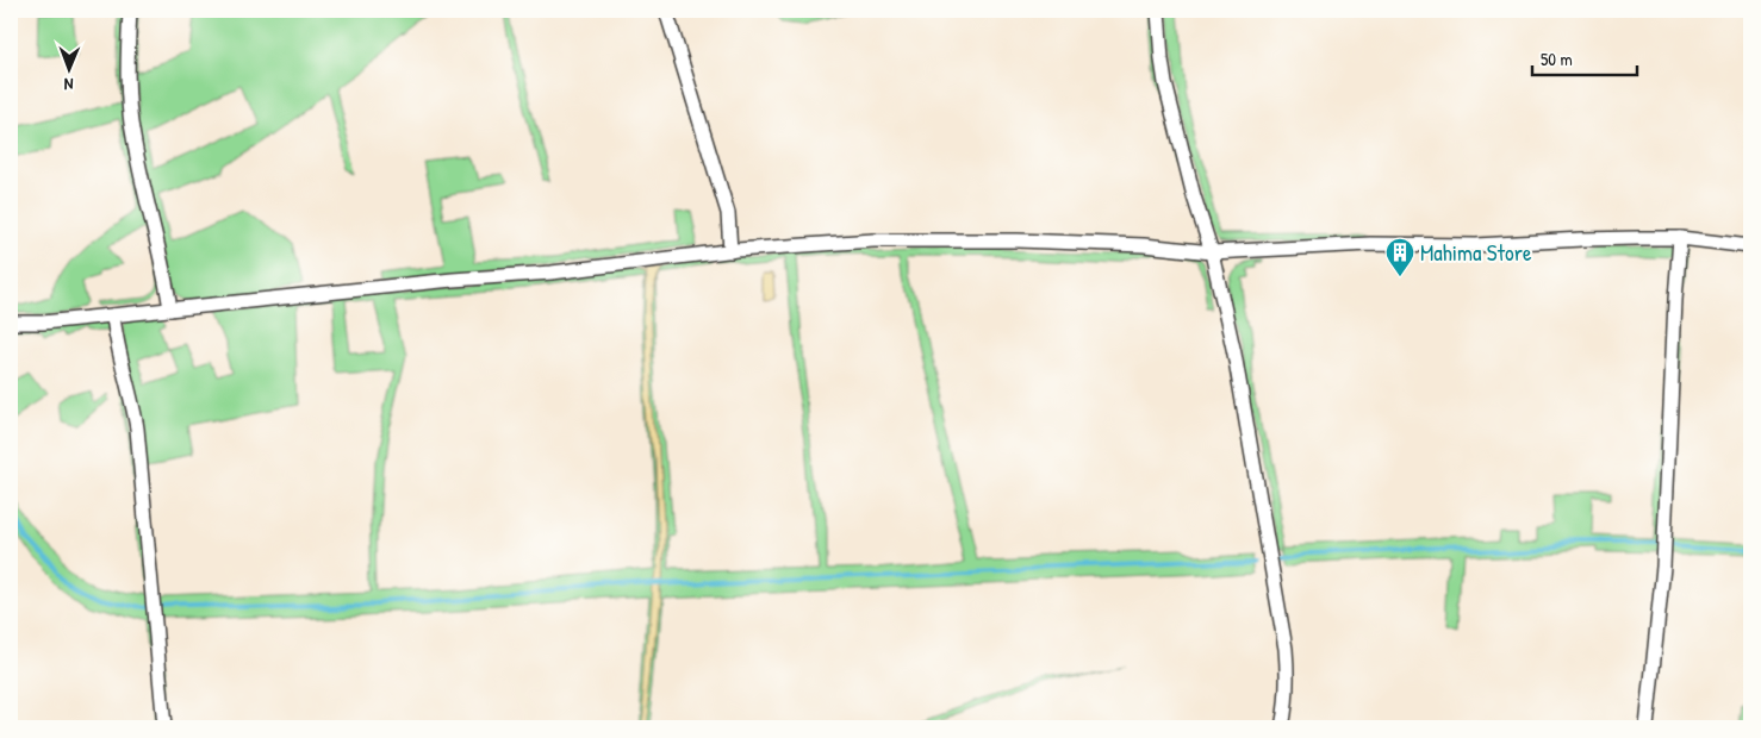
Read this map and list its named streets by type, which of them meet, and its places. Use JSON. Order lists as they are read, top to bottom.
{
  "places": {
    "building": ["Mahima Store"]
  },
  "scale_bar": "50 m",
  "north": "bottom"
}
